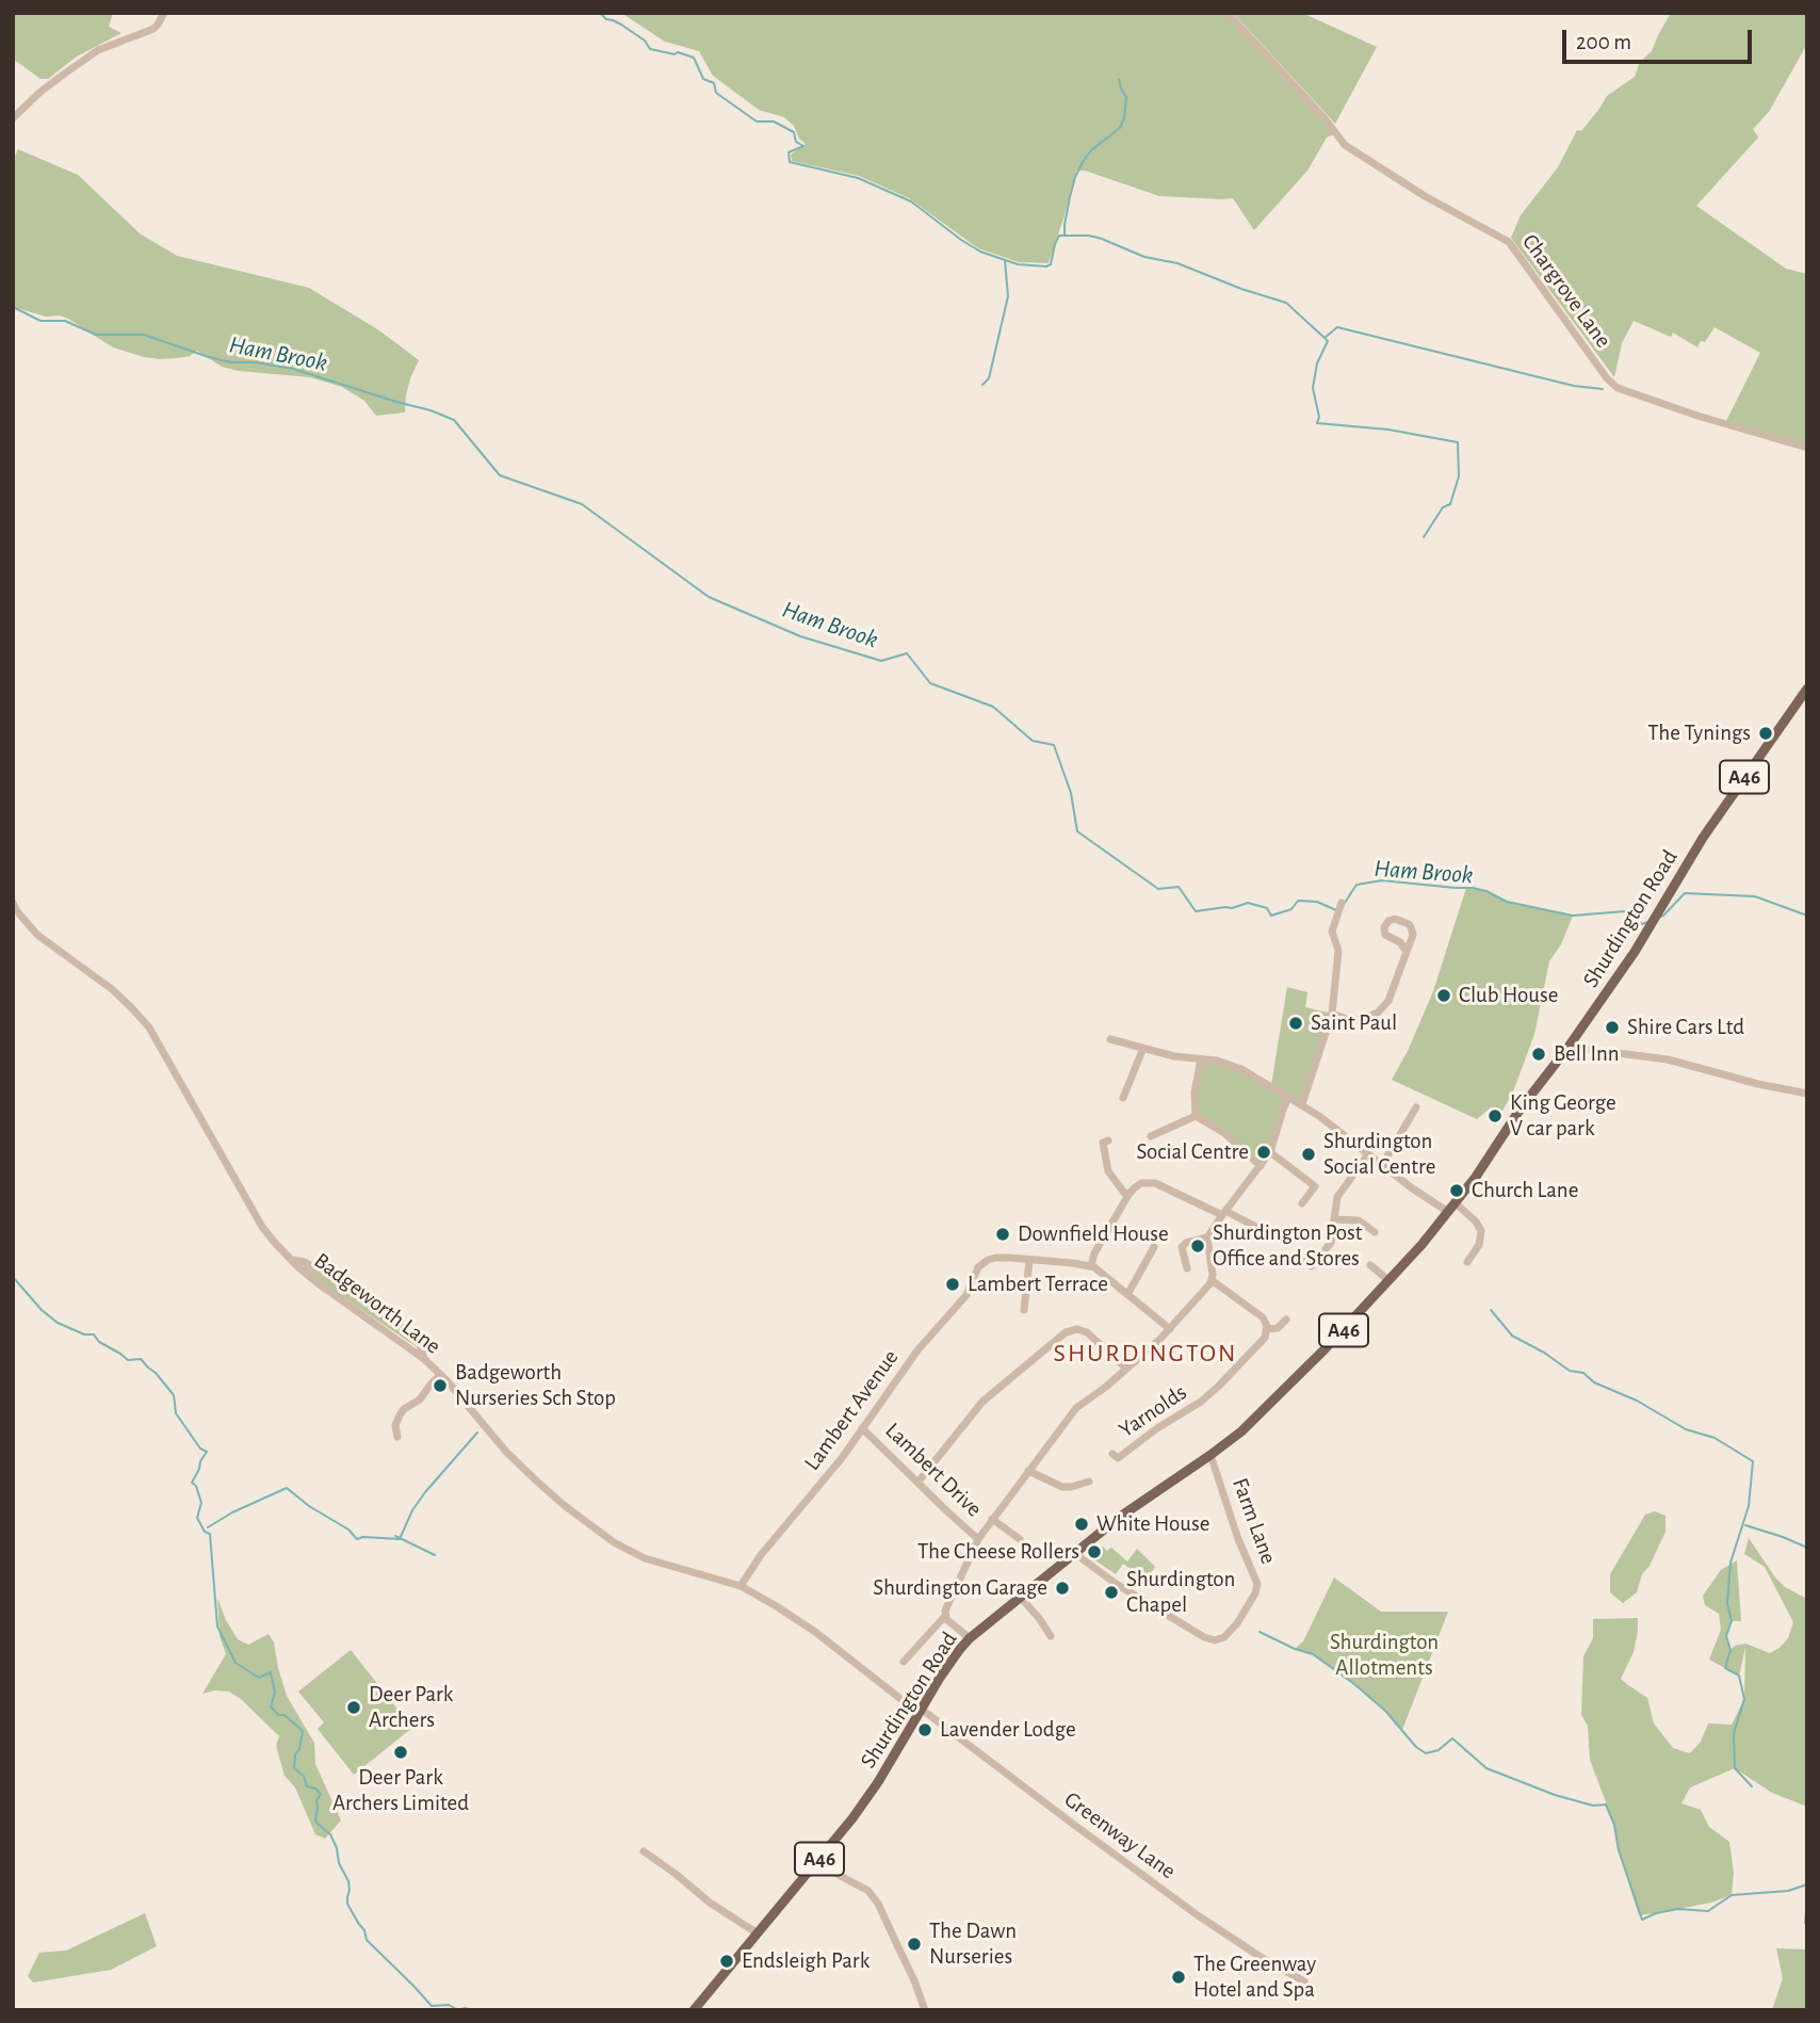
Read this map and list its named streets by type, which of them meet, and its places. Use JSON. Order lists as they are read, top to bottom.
{
  "streets": {
    "main road": ["A46", "Shurdington Road"],
    "street": [
      "Chargrove Lane",
      "Badgeworth Lane",
      "Lambert Avenue",
      "Yarnolds",
      "Lambert Drive",
      "Farm Lane",
      "Greenway Lane"
    ]
  },
  "crossings": [
    ["Shurdington Road", "Badgeworth Lane"],
    ["Shurdington Road", "Farm Lane"],
    ["Shurdington Road", "Greenway Lane"],
    ["Badgeworth Lane", "Lambert Avenue"],
    ["Badgeworth Lane", "Greenway Lane"],
    ["Lambert Avenue", "Lambert Drive"]
  ],
  "districts": ["SHURDINGTON"],
  "water": ["Ham Brook"],
  "parks": ["Shurdington Allotments"],
  "places": [
    "The Tynings",
    "Club House",
    "Saint Paul",
    "Shire Cars Ltd",
    "Bell Inn",
    "King George V car park",
    "Social Centre",
    "Shurdington Social Centre",
    "Church Lane",
    "Downfield House",
    "Shurdington Post Office and Stores",
    "Lambert Terrace",
    "Badgeworth Nurseries Sch Stop",
    "White House",
    "The Cheese Rollers",
    "Shurdington Garage",
    "Shurdington Chapel",
    "Deer Park Archers",
    "Lavender Lodge",
    "Deer Park Archers Limited",
    "The Dawn Nurseries",
    "Endsleigh Park",
    "The Greenway Hotel and Spa"
  ],
  "scale_bar": "200 m"
}
